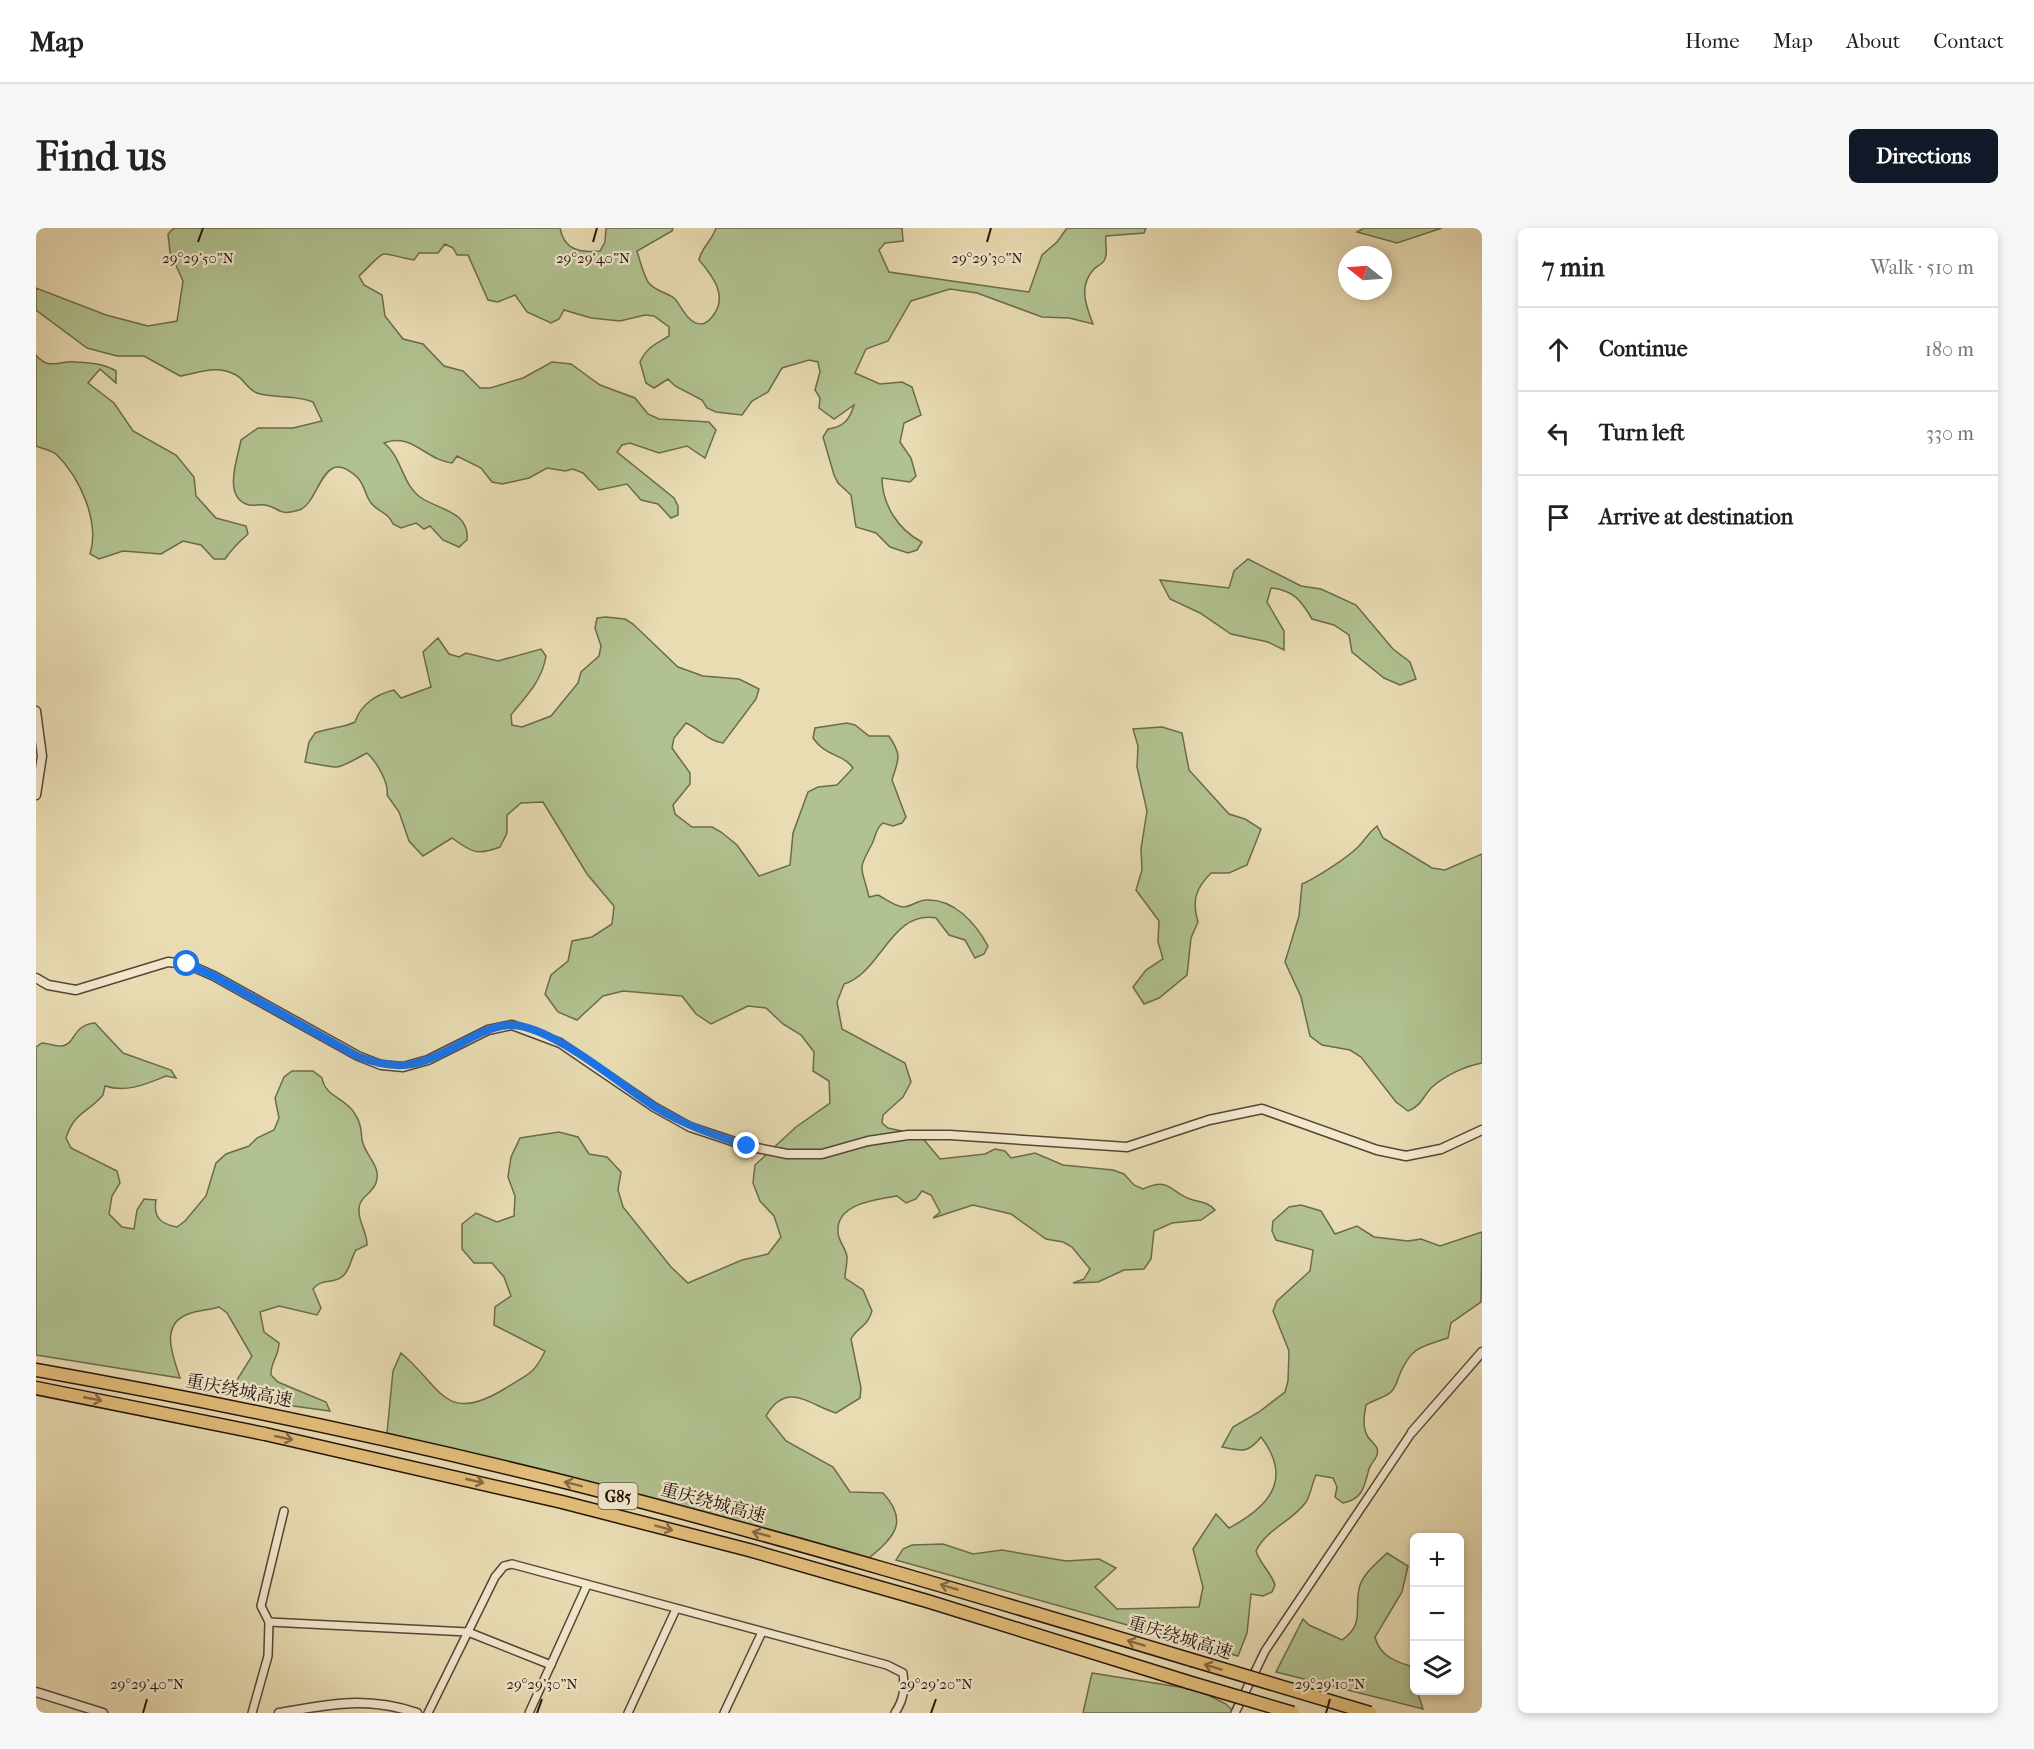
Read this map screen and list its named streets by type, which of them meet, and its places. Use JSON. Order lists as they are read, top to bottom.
{
  "streets": {
    "highway": ["重庆绕城高速", "G85"]
  },
  "north": "left",
  "page": {
    "header": "Map",
    "nav": [
      "Home",
      "Map",
      "About",
      "Contact"
    ],
    "buttons": "Directions",
    "title": "Find us",
    "heading": ["7 min", "Walk · 510 m"],
    "list": [
      ["Continue", "180 m"],
      ["Turn left", "330 m"],
      "Arrive at destination"
    ],
    "map_buttons": ["+", "−"]
  },
  "coordinates": [
    "29°29'50\"N",
    "29°29'40\"N",
    "29°29'30\"N",
    "29°29'20\"N",
    "29°29'10\"N"
  ]
}
